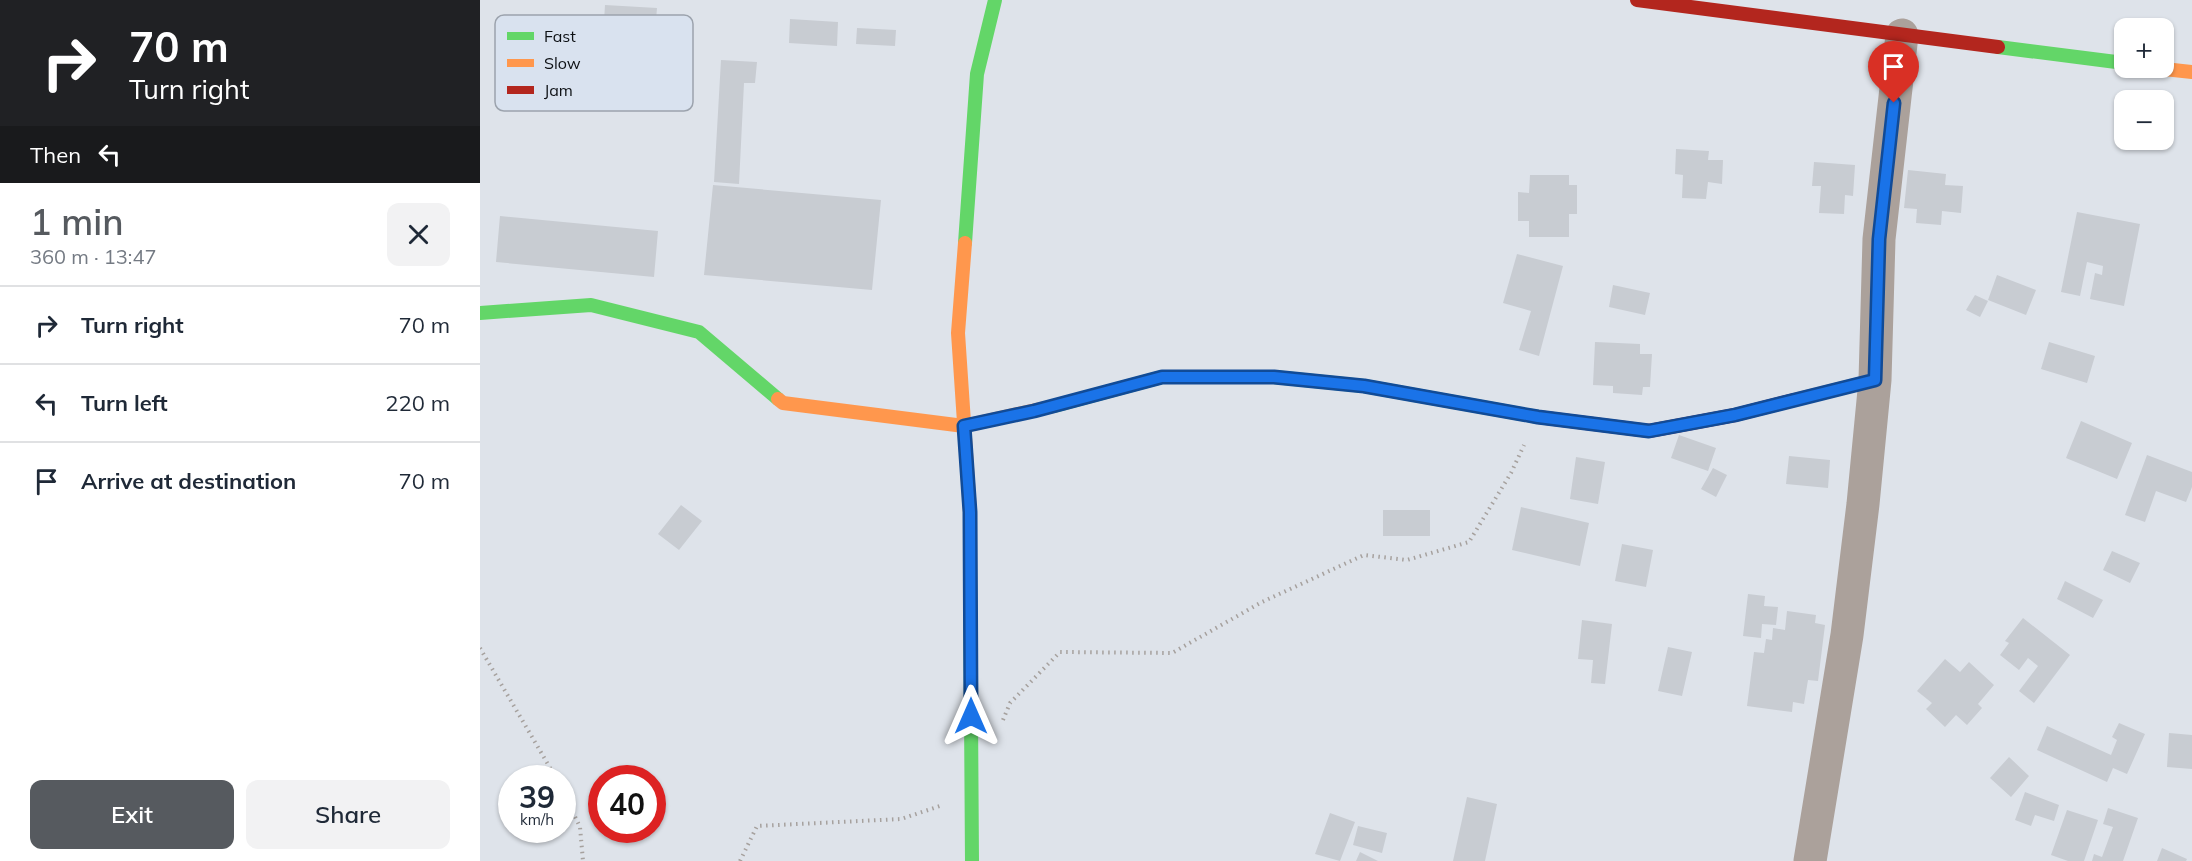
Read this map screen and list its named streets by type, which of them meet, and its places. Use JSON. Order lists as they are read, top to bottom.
{
  "legend": ["Fast", "Slow", "Jam"],
  "page": {
    "turn": ["70 m", "Turn right"],
    "map_buttons": ["+", "−"],
    "then": "Then",
    "heading": ["1 min", "360 m · 13:47"],
    "list": [
      {
        "name": "Turn right",
        "value": "70 m"
      },
      {
        "name": "Turn left",
        "value": "220 m"
      },
      {
        "name": "Arrive at destination",
        "value": "70 m"
      }
    ],
    "speed": "39 km/h",
    "limit": "40",
    "buttons": ["Exit", "Share"]
  }
}
